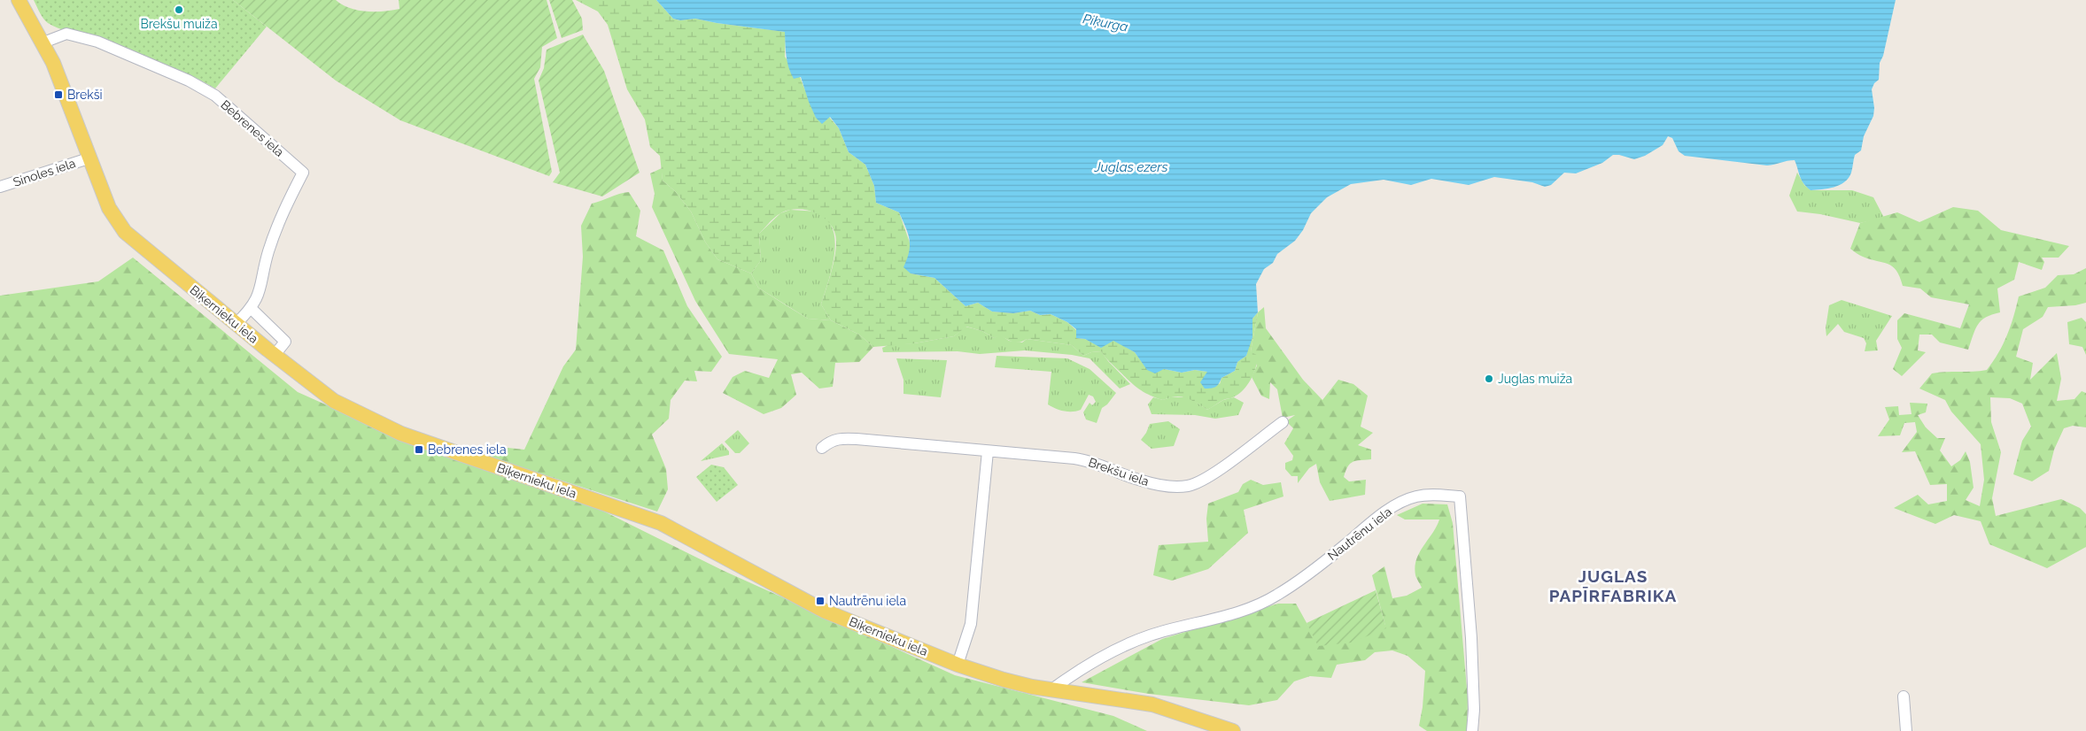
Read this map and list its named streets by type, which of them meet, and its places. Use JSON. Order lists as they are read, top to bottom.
{
  "streets": {
    "main road": ["Biķernieku iela"],
    "street": [
      "Bebrenes iela",
      "Sinoles iela",
      "Brekšu iela",
      "Nautrēnu iela"
    ]
  },
  "crossings": [
    ["Bebrenes iela", "Biķernieku iela"],
    ["Sinoles iela", "Biķernieku iela"],
    ["Biķernieku iela", "Nautrēnu iela"]
  ],
  "districts": ["JUGLAS PAPĪRFABRIKA"],
  "water": ["Piķurga", "Juglas ezers"],
  "places": {
    "other": ["Brekšu muiža", "Juglas muiža"],
    "transit": ["Brekši", "Bebrenes iela", "Nautrēnu iela"]
  }
}
